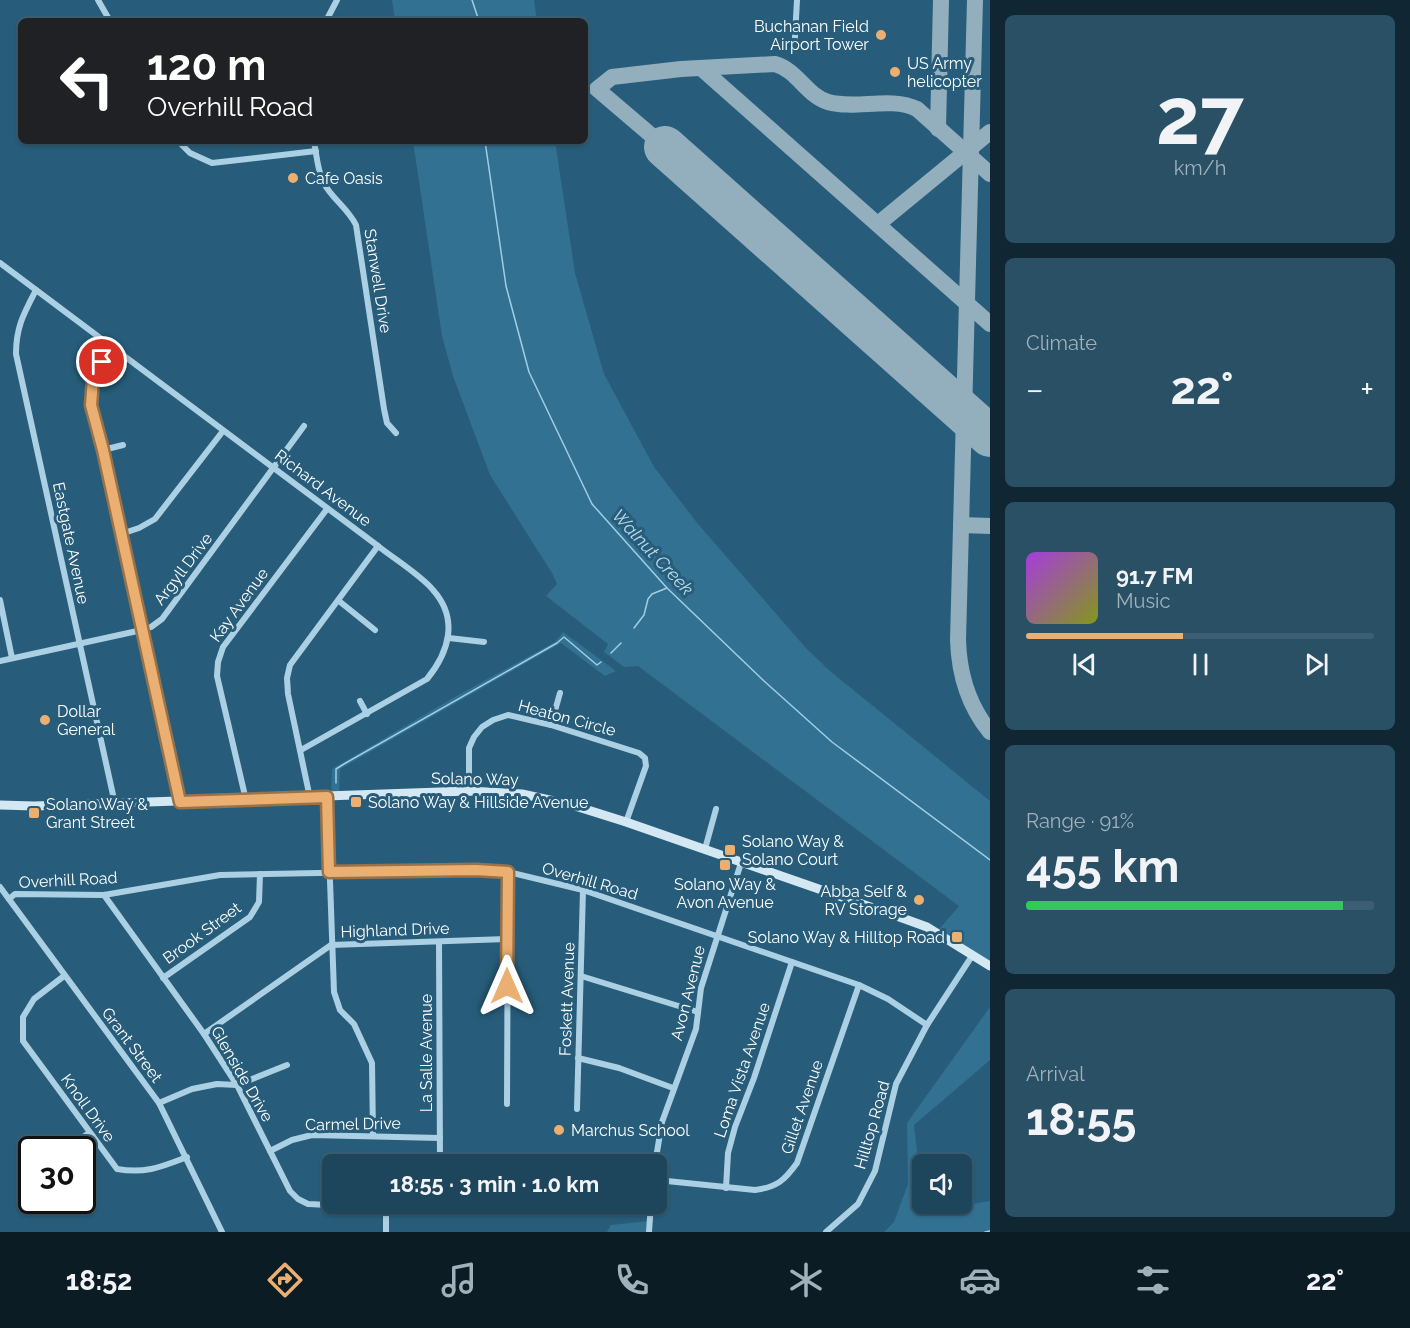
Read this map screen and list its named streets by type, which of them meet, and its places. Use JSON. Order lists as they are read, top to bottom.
{
  "streets": {
    "street": [
      "Stanwell Drive",
      "Richard Avenue",
      "Eastgate Avenue",
      "Argyll Drive",
      "Kay Avenue",
      "Heaton Circle",
      "Solano Way",
      "Overhill Road",
      "Highland Drive",
      "Brook Street",
      "Avon Avenue",
      "Foskett Avenue",
      "Grant Street",
      "La Salle Avenue",
      "Loma Vista Avenue",
      "Glenside Drive",
      "Gillet Avenue",
      "Knoll Drive",
      "Carmel Drive",
      "Hilltop Road"
    ]
  },
  "crossings": [
    ["Richard Avenue", "Eastgate Avenue"],
    ["Richard Avenue", "Argyll Drive"],
    ["Richard Avenue", "Kay Avenue"],
    ["Eastgate Avenue", "Argyll Drive"],
    ["Eastgate Avenue", "Solano Way"],
    ["Kay Avenue", "Solano Way"],
    ["Heaton Circle", "Solano Way"],
    ["Solano Way", "Avon Avenue"],
    ["Solano Way", "Hilltop Road"],
    ["Overhill Road", "Brook Street"],
    ["Overhill Road", "Avon Avenue"],
    ["Overhill Road", "Foskett Avenue"],
    ["Overhill Road", "Grant Street"],
    ["Overhill Road", "Loma Vista Avenue"],
    ["Overhill Road", "Glenside Drive"],
    ["Overhill Road", "Gillet Avenue"],
    ["Overhill Road", "Hilltop Road"],
    ["Highland Drive", "La Salle Avenue"],
    ["Highland Drive", "Glenside Drive"],
    ["Brook Street", "Glenside Drive"],
    ["Grant Street", "Knoll Drive"],
    ["La Salle Avenue", "Carmel Drive"],
    ["Loma Vista Avenue", "Gillet Avenue"],
    ["Glenside Drive", "Carmel Drive"]
  ],
  "water": ["Walnut Creek"],
  "places": {
    "other": [
      "Buchanan Field Airport Tower",
      "US Army helicopter",
      "Cafe Oasis",
      "Dollar General",
      "Abba Self & RV Storage",
      "Marchus School"
    ],
    "transit": [
      "Solano Way & Hillside Avenue",
      "Solano Way & Grant Street",
      "Solano Way & Solano Court",
      "Solano Way & Avon Avenue",
      "Solano Way & Hilltop Road"
    ]
  },
  "page": {
    "tile": [
      ["27", "km/h"],
      "Climate",
      ["Range · 91%", "455 km"],
      ["Arrival", "18:55"]
    ],
    "turn": ["120 m", "Overhill Road"],
    "heat": ["−", "22°", "+"],
    "song": ["91.7 FM", "Music"],
    "limit": "30",
    "trip": "18:55 · 3 min · 1.0 km",
    "tabs": ["18:52", "22°"]
  }
}
